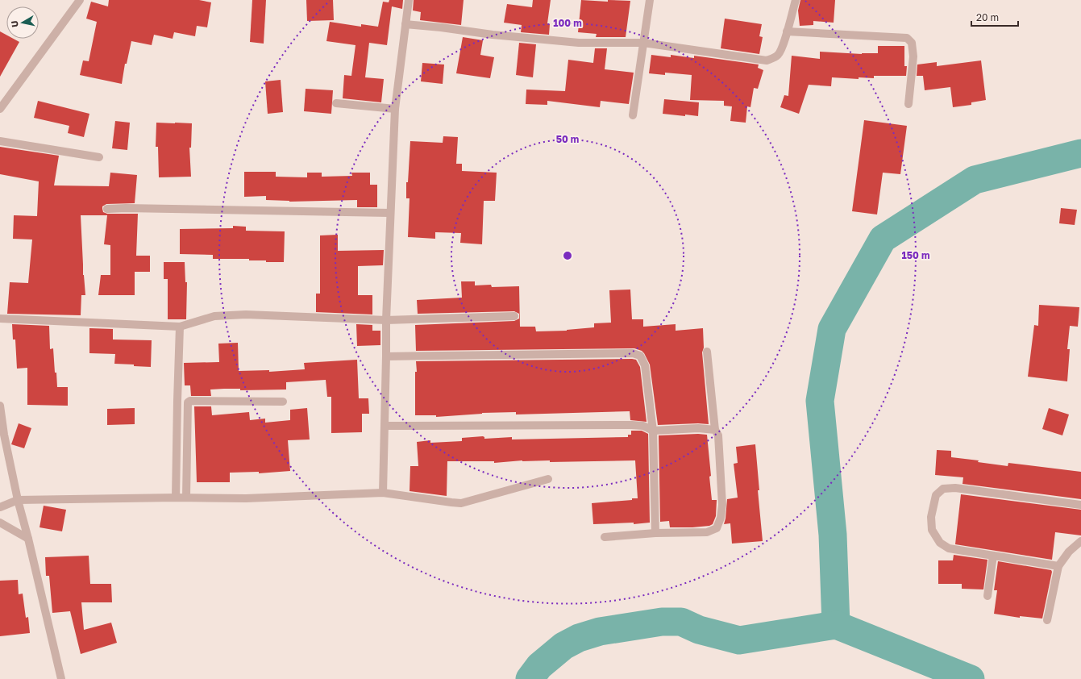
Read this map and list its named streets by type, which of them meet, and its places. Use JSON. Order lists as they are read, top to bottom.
{
  "scale_bar": "20 m",
  "north": "left",
  "rings": ["100 m", "50 m", "150 m"]
}
